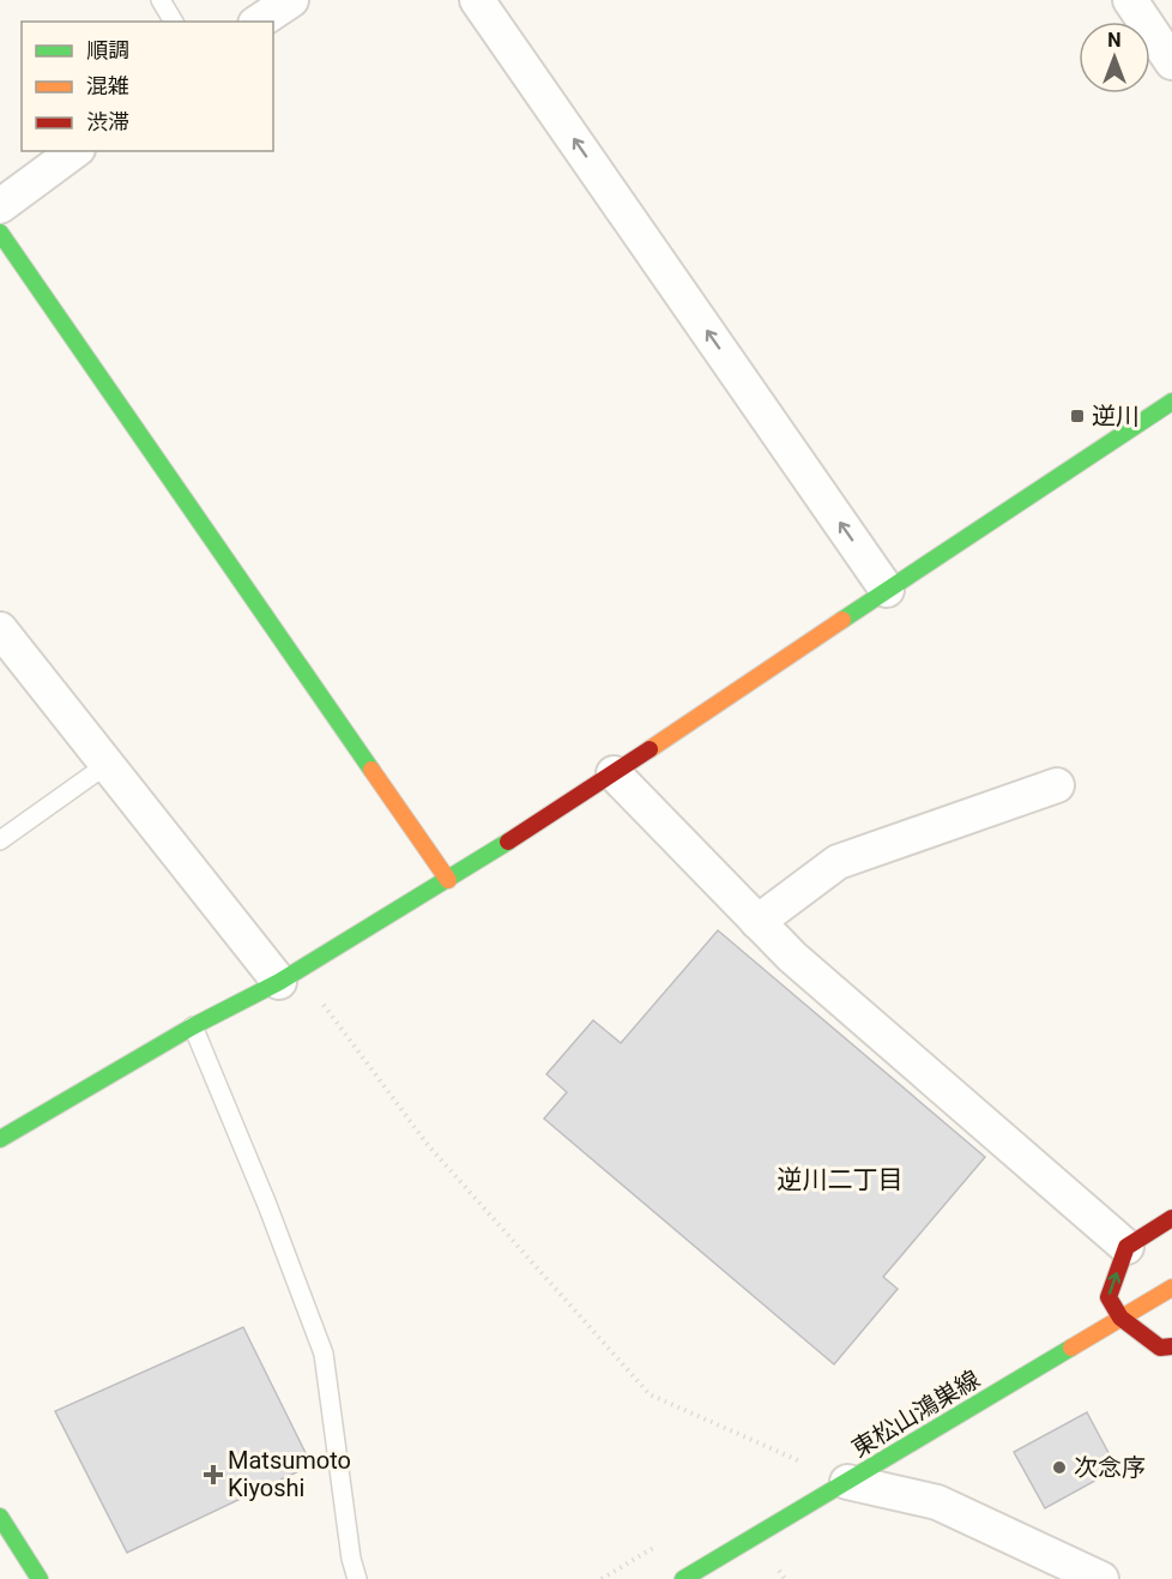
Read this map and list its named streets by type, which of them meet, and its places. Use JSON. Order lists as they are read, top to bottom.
{
  "streets": {
    "street": ["東松山鴻巣線"]
  },
  "districts": ["逆川二丁目"],
  "places": {
    "transit": ["逆川"],
    "other": ["次念序"],
    "health": ["Matsumoto Kiyoshi"]
  },
  "legend": ["順調", "混雑", "渋滞"],
  "north": "top"
}
